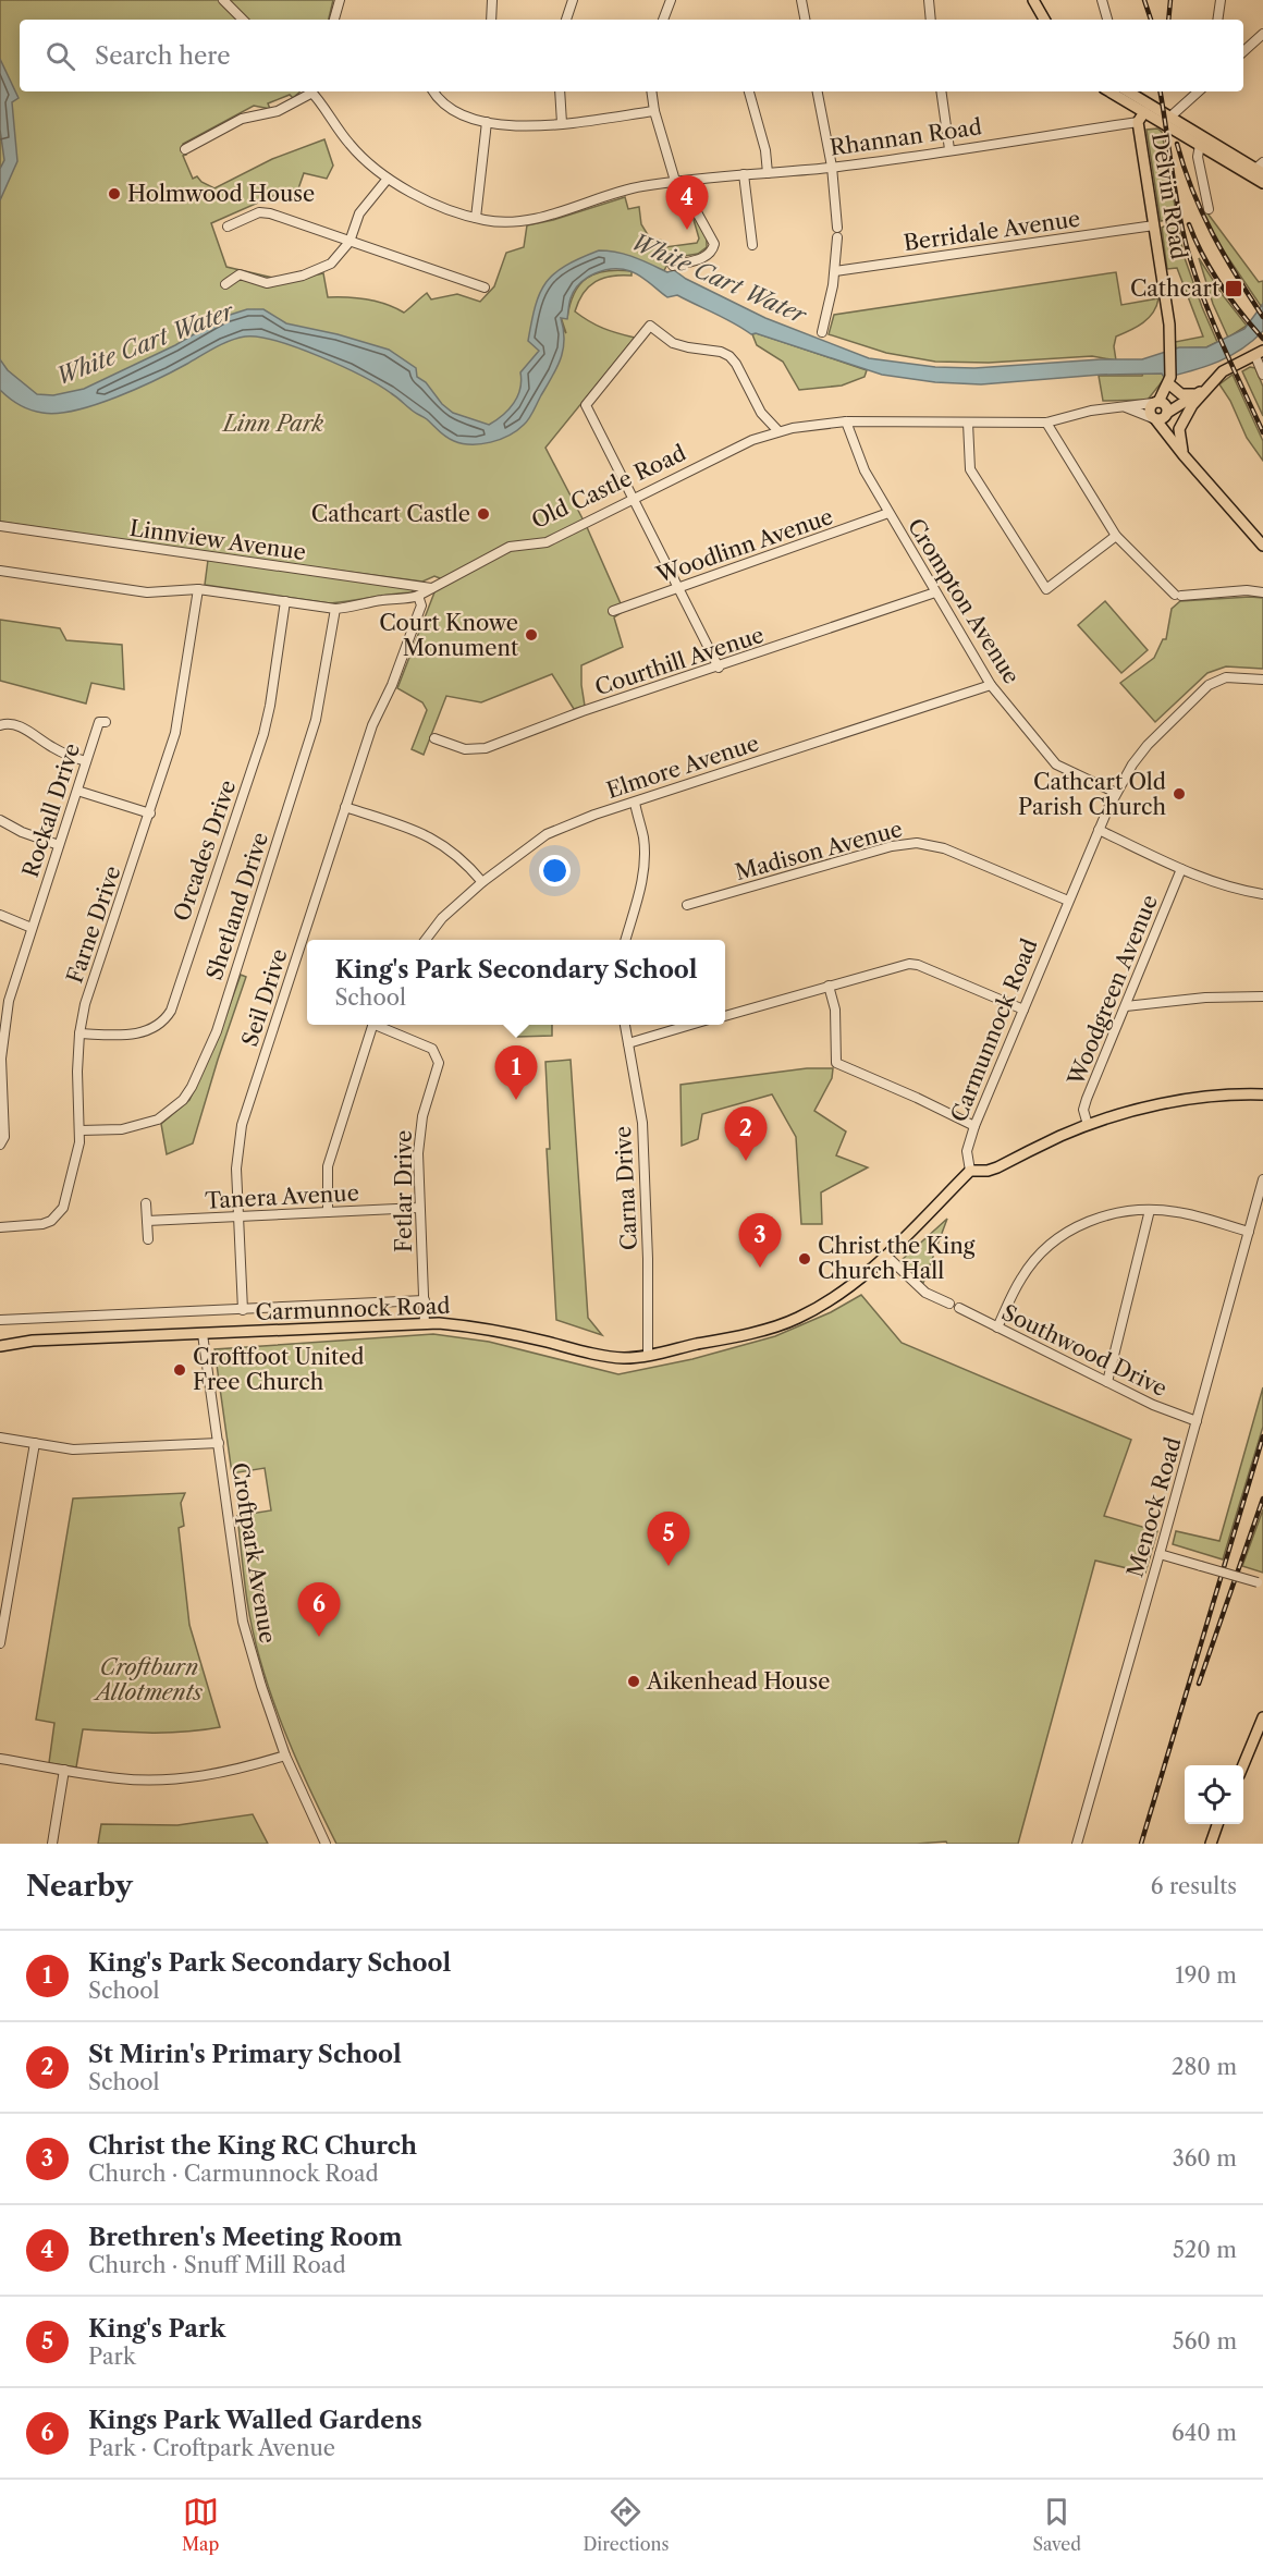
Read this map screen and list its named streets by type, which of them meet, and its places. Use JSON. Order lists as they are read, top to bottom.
{
  "streets": {
    "main road": ["Delvin Road", "Carmunnock Road"],
    "street": [
      "Rhannan Road",
      "Berridale Avenue",
      "Old Castle Road",
      "Linnview Avenue",
      "Woodlinn Avenue",
      "Crompton Avenue",
      "Courthill Avenue",
      "Elmore Avenue",
      "Rockall Drive",
      "Orcades Drive",
      "Madison Avenue",
      "Shetland Drive",
      "Farne Drive",
      "Woodgreen Avenue",
      "Seil Drive",
      "Carna Drive",
      "Fetlar Drive",
      "Tanera Avenue",
      "Southwood Drive",
      "Menock Road",
      "Croftpark Avenue"
    ]
  },
  "crossings": [
    ["Rhannan Road", "Delvin Road"],
    ["Delvin Road", "Berridale Avenue"],
    ["Delvin Road", "Old Castle Road"],
    ["Old Castle Road", "Linnview Avenue"],
    ["Old Castle Road", "Crompton Avenue"],
    ["Old Castle Road", "Orcades Drive"],
    ["Old Castle Road", "Shetland Drive"],
    ["Old Castle Road", "Farne Drive"],
    ["Old Castle Road", "Seil Drive"],
    ["Woodlinn Avenue", "Crompton Avenue"],
    ["Crompton Avenue", "Courthill Avenue"],
    ["Crompton Avenue", "Elmore Avenue"],
    ["Crompton Avenue", "Carmunnock Road"],
    ["Orcades Drive", "Farne Drive"],
    ["Madison Avenue", "Carmunnock Road"],
    ["Shetland Drive", "Farne Drive"],
    ["Seil Drive", "Carmunnock Road"],
    ["Seil Drive", "Tanera Avenue"],
    ["Carmunnock Road", "Carna Drive"],
    ["Carmunnock Road", "Fetlar Drive"],
    ["Carmunnock Road", "Croftpark Avenue"],
    ["Fetlar Drive", "Tanera Avenue"],
    ["Southwood Drive", "Menock Road"]
  ],
  "water": ["White Cart Water"],
  "parks": ["Linn Park", "Croftburn Allotments"],
  "places": {
    "other": [
      "Holmwood House",
      "Cathcart Castle",
      "Court Knowe Monument",
      "Cathcart Old Parish Church",
      "Christ the King Church Hall",
      "Croftfoot United Free Church",
      "Aikenhead House"
    ],
    "transit": ["Cathcart"]
  },
  "page": {
    "search": "Search here",
    "pins": [
      "4",
      "1",
      "2",
      "3",
      "5",
      "6"
    ],
    "popup": ["King's Park Secondary School", "School"],
    "heading": ["Nearby", "6 results"],
    "list": [
      {
        "mark": "1",
        "name": "King's Park Secondary School",
        "note": "School",
        "value": "190 m"
      },
      {
        "mark": "2",
        "name": "St Mirin's Primary School",
        "note": "School",
        "value": "280 m"
      },
      {
        "mark": "3",
        "name": "Christ the King RC Church",
        "note": "Church · Carmunnock Road",
        "value": "360 m"
      },
      {
        "mark": "4",
        "name": "Brethren's Meeting Room",
        "note": "Church · Snuff Mill Road",
        "value": "520 m"
      },
      {
        "mark": "5",
        "name": "King's Park",
        "note": "Park",
        "value": "560 m"
      },
      {
        "mark": "6",
        "name": "Kings Park Walled Gardens",
        "note": "Park · Croftpark Avenue",
        "value": "640 m"
      }
    ],
    "nav": ["Map", "Directions", "Saved"]
  }
}
